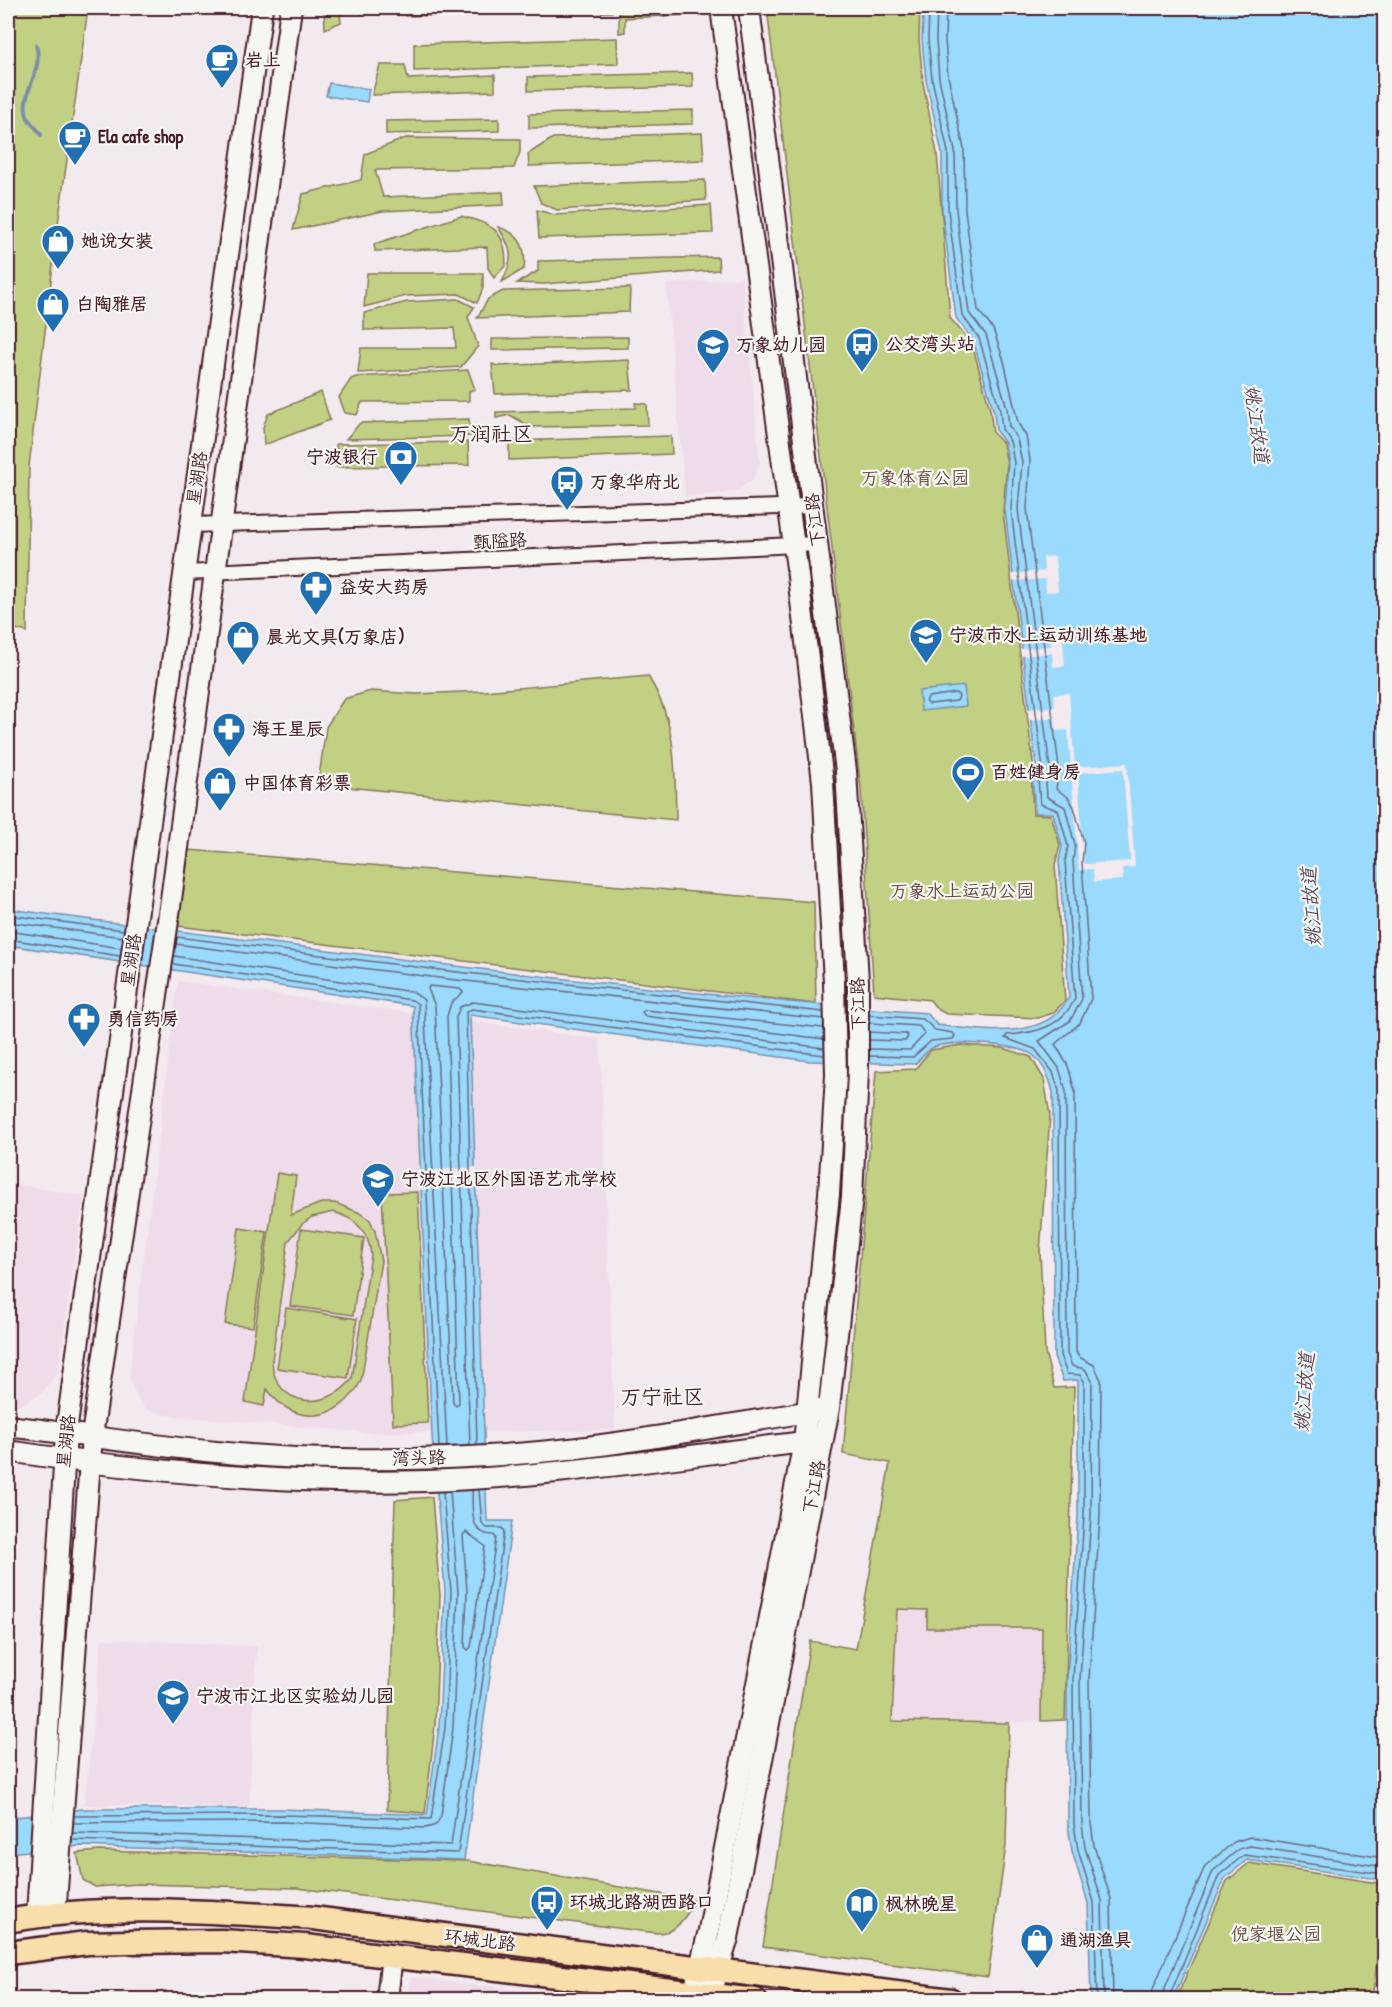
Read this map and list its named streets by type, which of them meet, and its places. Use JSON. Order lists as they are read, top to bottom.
{
  "streets": {
    "main road": [
      "星湖路",
      "下江路",
      "湾头路",
      "环城北路"
    ],
    "street": ["甄隘路"]
  },
  "crossings": [
    ["星湖路", "甄隘路"],
    ["星湖路", "湾头路"],
    ["星湖路", "环城北路"],
    ["下江路", "甄隘路"],
    ["下江路", "湾头路"],
    ["下江路", "环城北路"]
  ],
  "districts": ["万润社区", "万宁社区"],
  "water": ["姚江故道"],
  "parks": ["万象体育公园", "万象水上运动公园", "倪家堰公园"],
  "places": {
    "cafe": ["岩上", "Ela cafe shop"],
    "shop": [
      "她说女装",
      "白陶雅居",
      "晨光文具(万象店)",
      "中国体育彩票",
      "通湖渔具"
    ],
    "bus stop": ["公交湾头站", "万象华府北", "环城北路湖西路口"],
    "school or university": [
      "万象幼儿园",
      "宁波市水上运动训练基地",
      "宁波江北区外国语艺术学校",
      "宁波市江北区实验幼儿园"
    ],
    "bank": ["宁波银行"],
    "pharmacy": ["益安大药房", "海王星辰", "勇信药房"],
    "sports": ["百姓健身房"],
    "library": ["枫林晚星"]
  }
}
